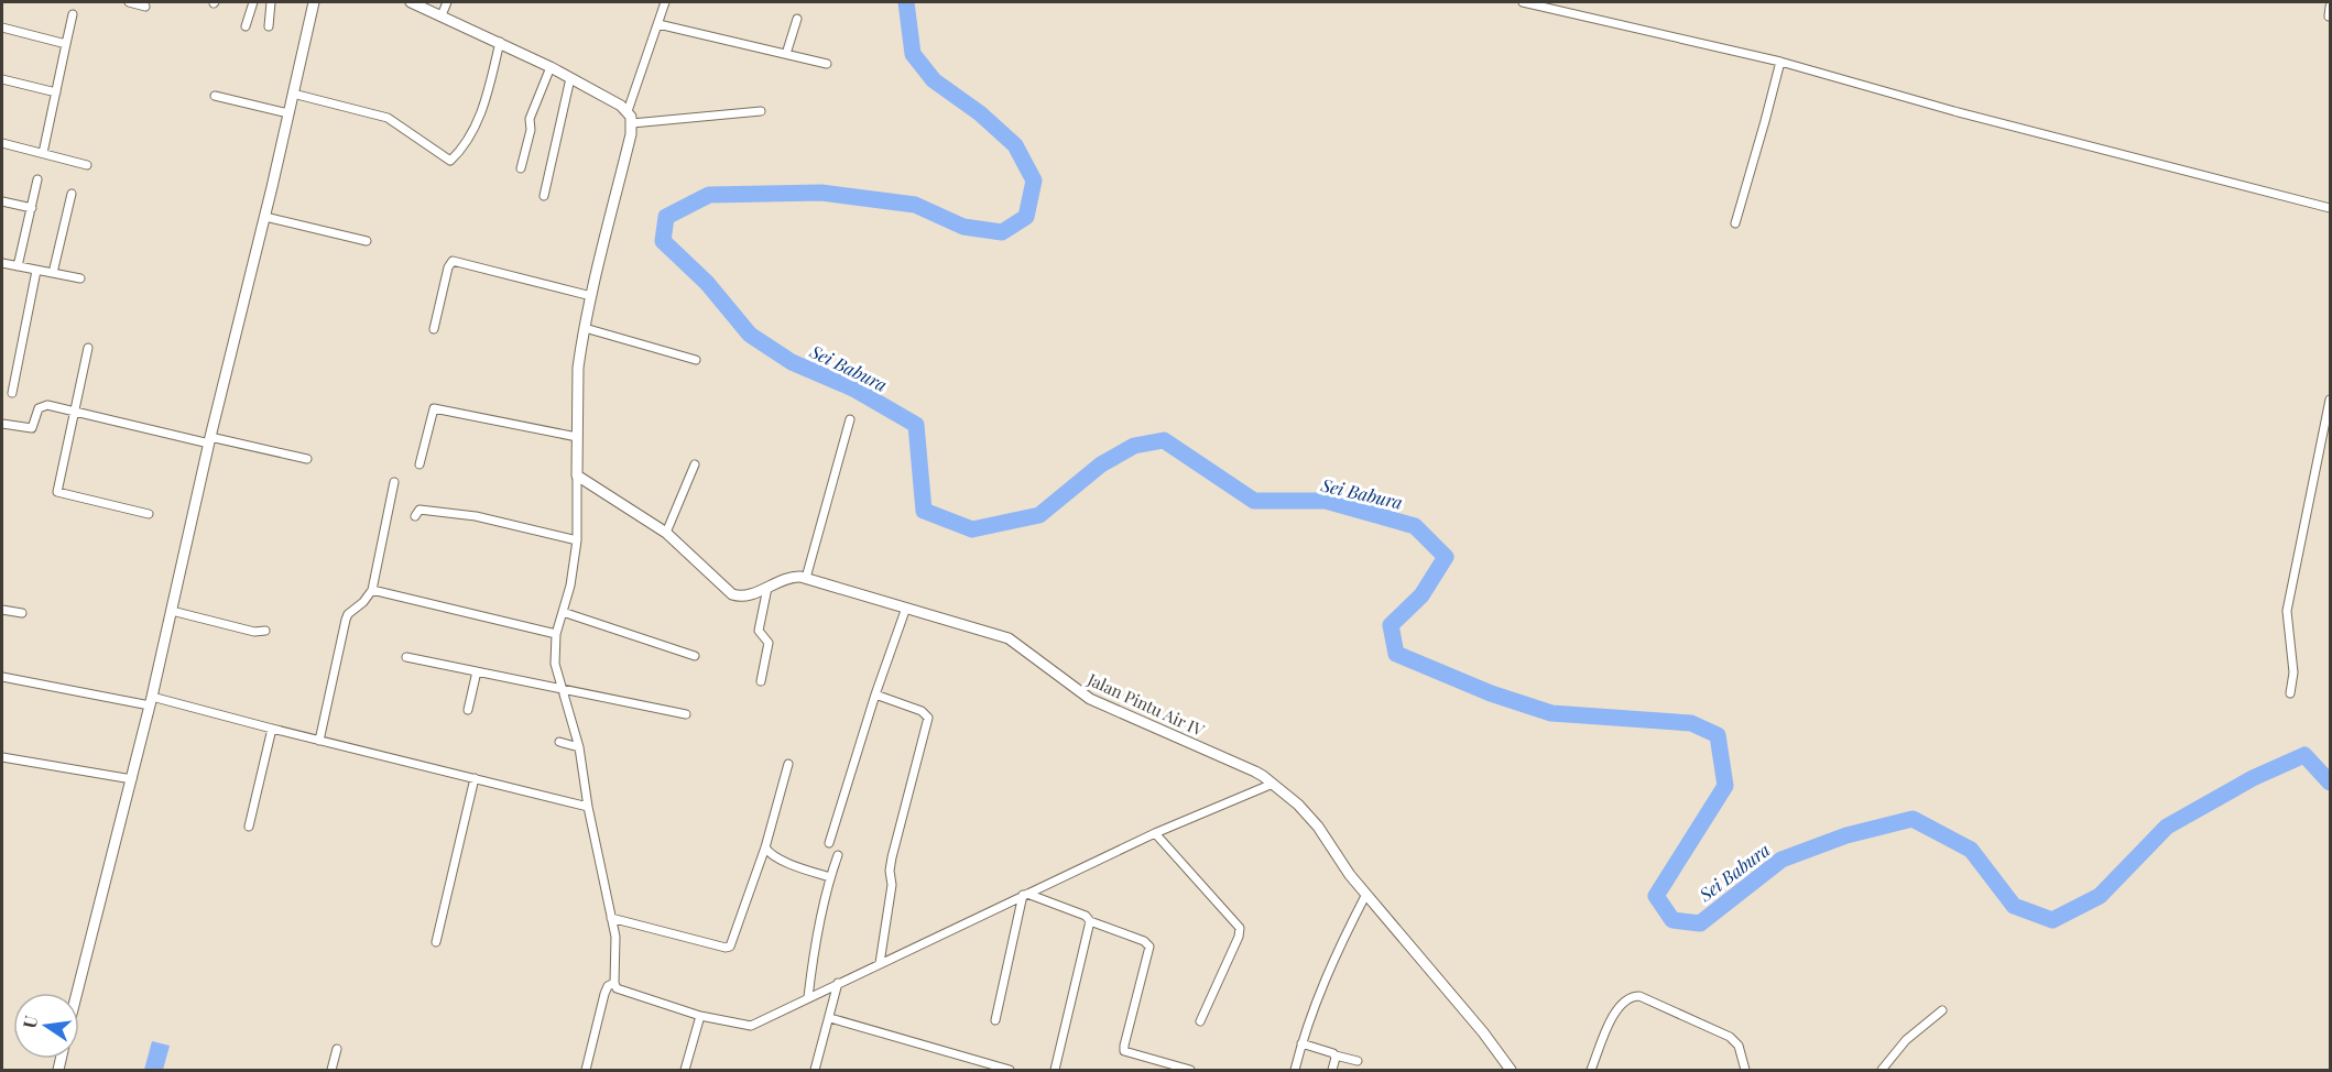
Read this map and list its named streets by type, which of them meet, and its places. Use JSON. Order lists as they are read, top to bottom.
{
  "streets": {
    "main road": ["Jalan Pintu Air IV"]
  },
  "water": ["Sei Babura"],
  "north": "left"
}
